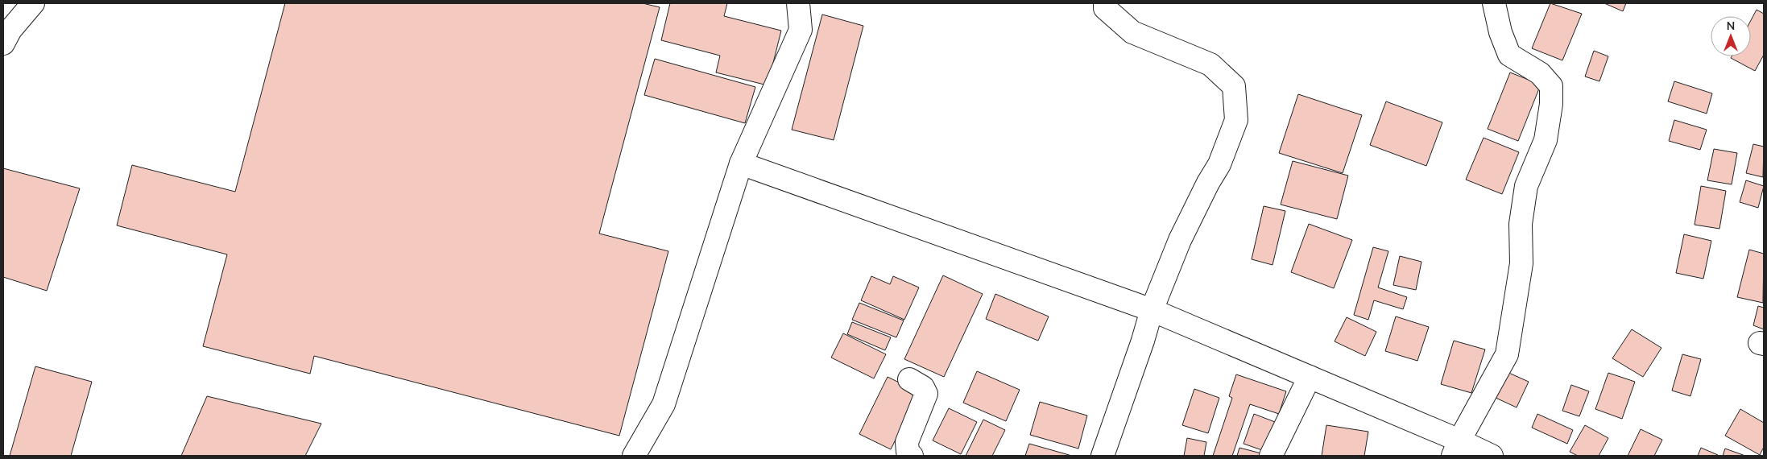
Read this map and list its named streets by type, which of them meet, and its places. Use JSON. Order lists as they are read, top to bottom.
{
  "north": "top"
}
